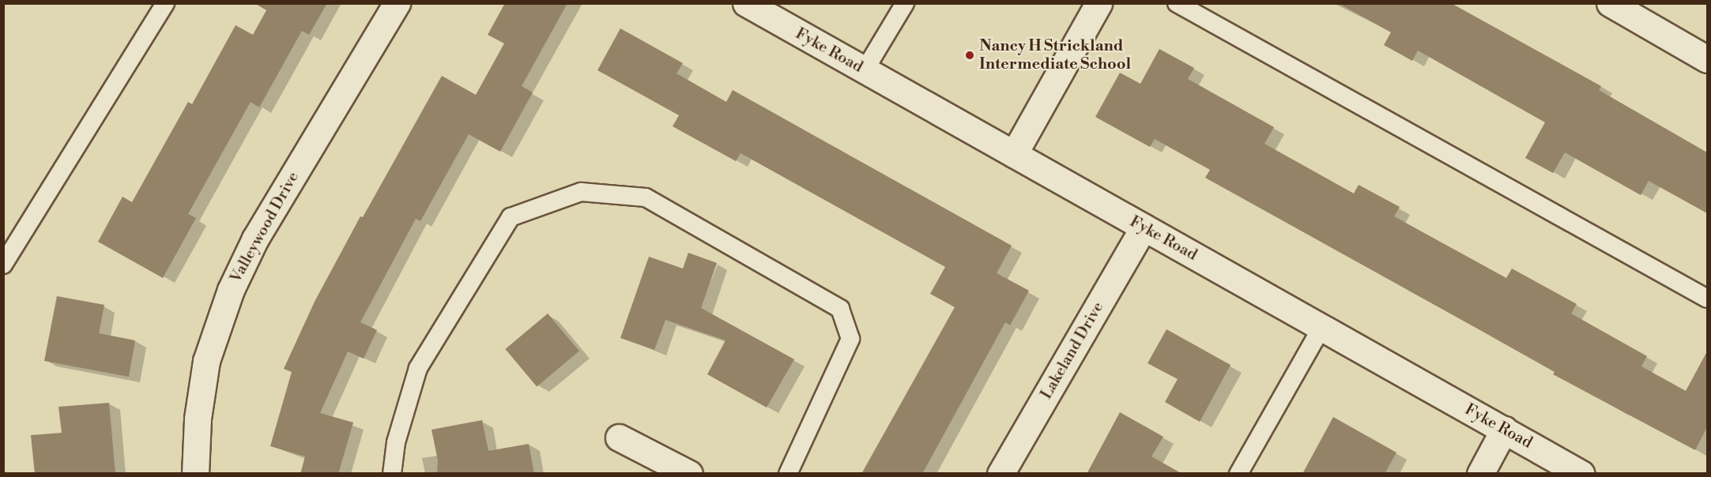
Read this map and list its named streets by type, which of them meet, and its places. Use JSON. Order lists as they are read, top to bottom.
{
  "streets": {
    "street": ["Fyke Road", "Valleywood Drive", "Lakeland Drive"]
  },
  "crossings": [
    ["Fyke Road", "Lakeland Drive"]
  ],
  "places": ["Nancy H Strickland Intermediate School"]
}
